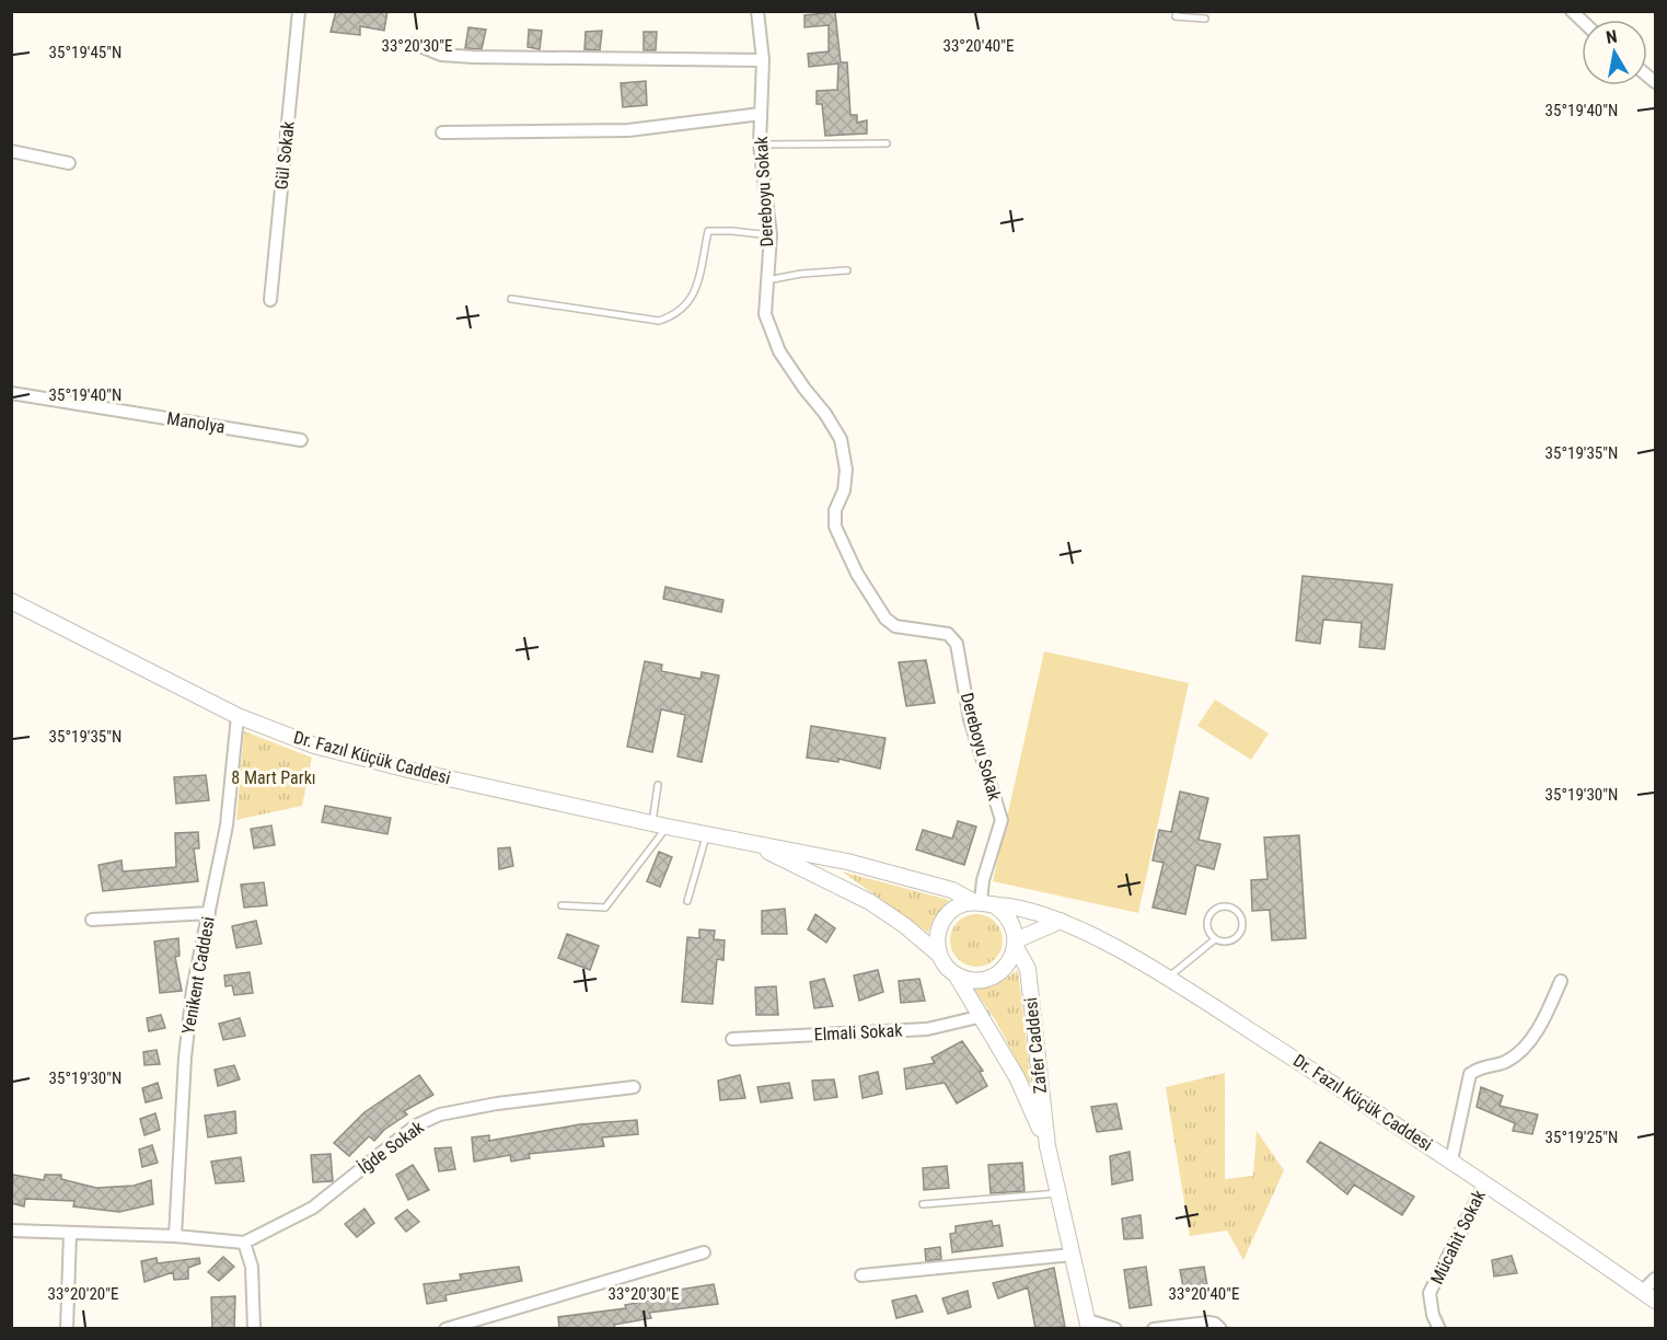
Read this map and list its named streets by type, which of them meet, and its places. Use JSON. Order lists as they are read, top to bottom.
{
  "streets": {
    "street": [
      "Gül Sokak",
      "Dereboyu Sokak",
      "Manolya",
      "Dr. Fazıl Küçük Caddesi",
      "Yenikent Caddesi",
      "Elmali Sokak",
      "Zafer Caddesi",
      "İĝde Sokak",
      "Mücahit Sokak"
    ]
  },
  "crossings": [
    ["Dereboyu Sokak", "Dr. Fazıl Küçük Caddesi"],
    ["Dereboyu Sokak", "Zafer Caddesi"],
    ["Dr. Fazıl Küçük Caddesi", "Yenikent Caddesi"],
    ["Dr. Fazıl Küçük Caddesi", "Zafer Caddesi"],
    ["Dr. Fazıl Küçük Caddesi", "Mücahit Sokak"],
    ["Elmali Sokak", "Zafer Caddesi"]
  ],
  "parks": ["8 Mart Parkı"],
  "north": "top",
  "coordinates": [
    "33°20'30\"E",
    "33°20'40\"E",
    "35°19'45\"N",
    "35°19'40\"N",
    "35°19'35\"N",
    "35°19'30\"N",
    "35°19'25\"N",
    "33°20'20\"E"
  ]
}
